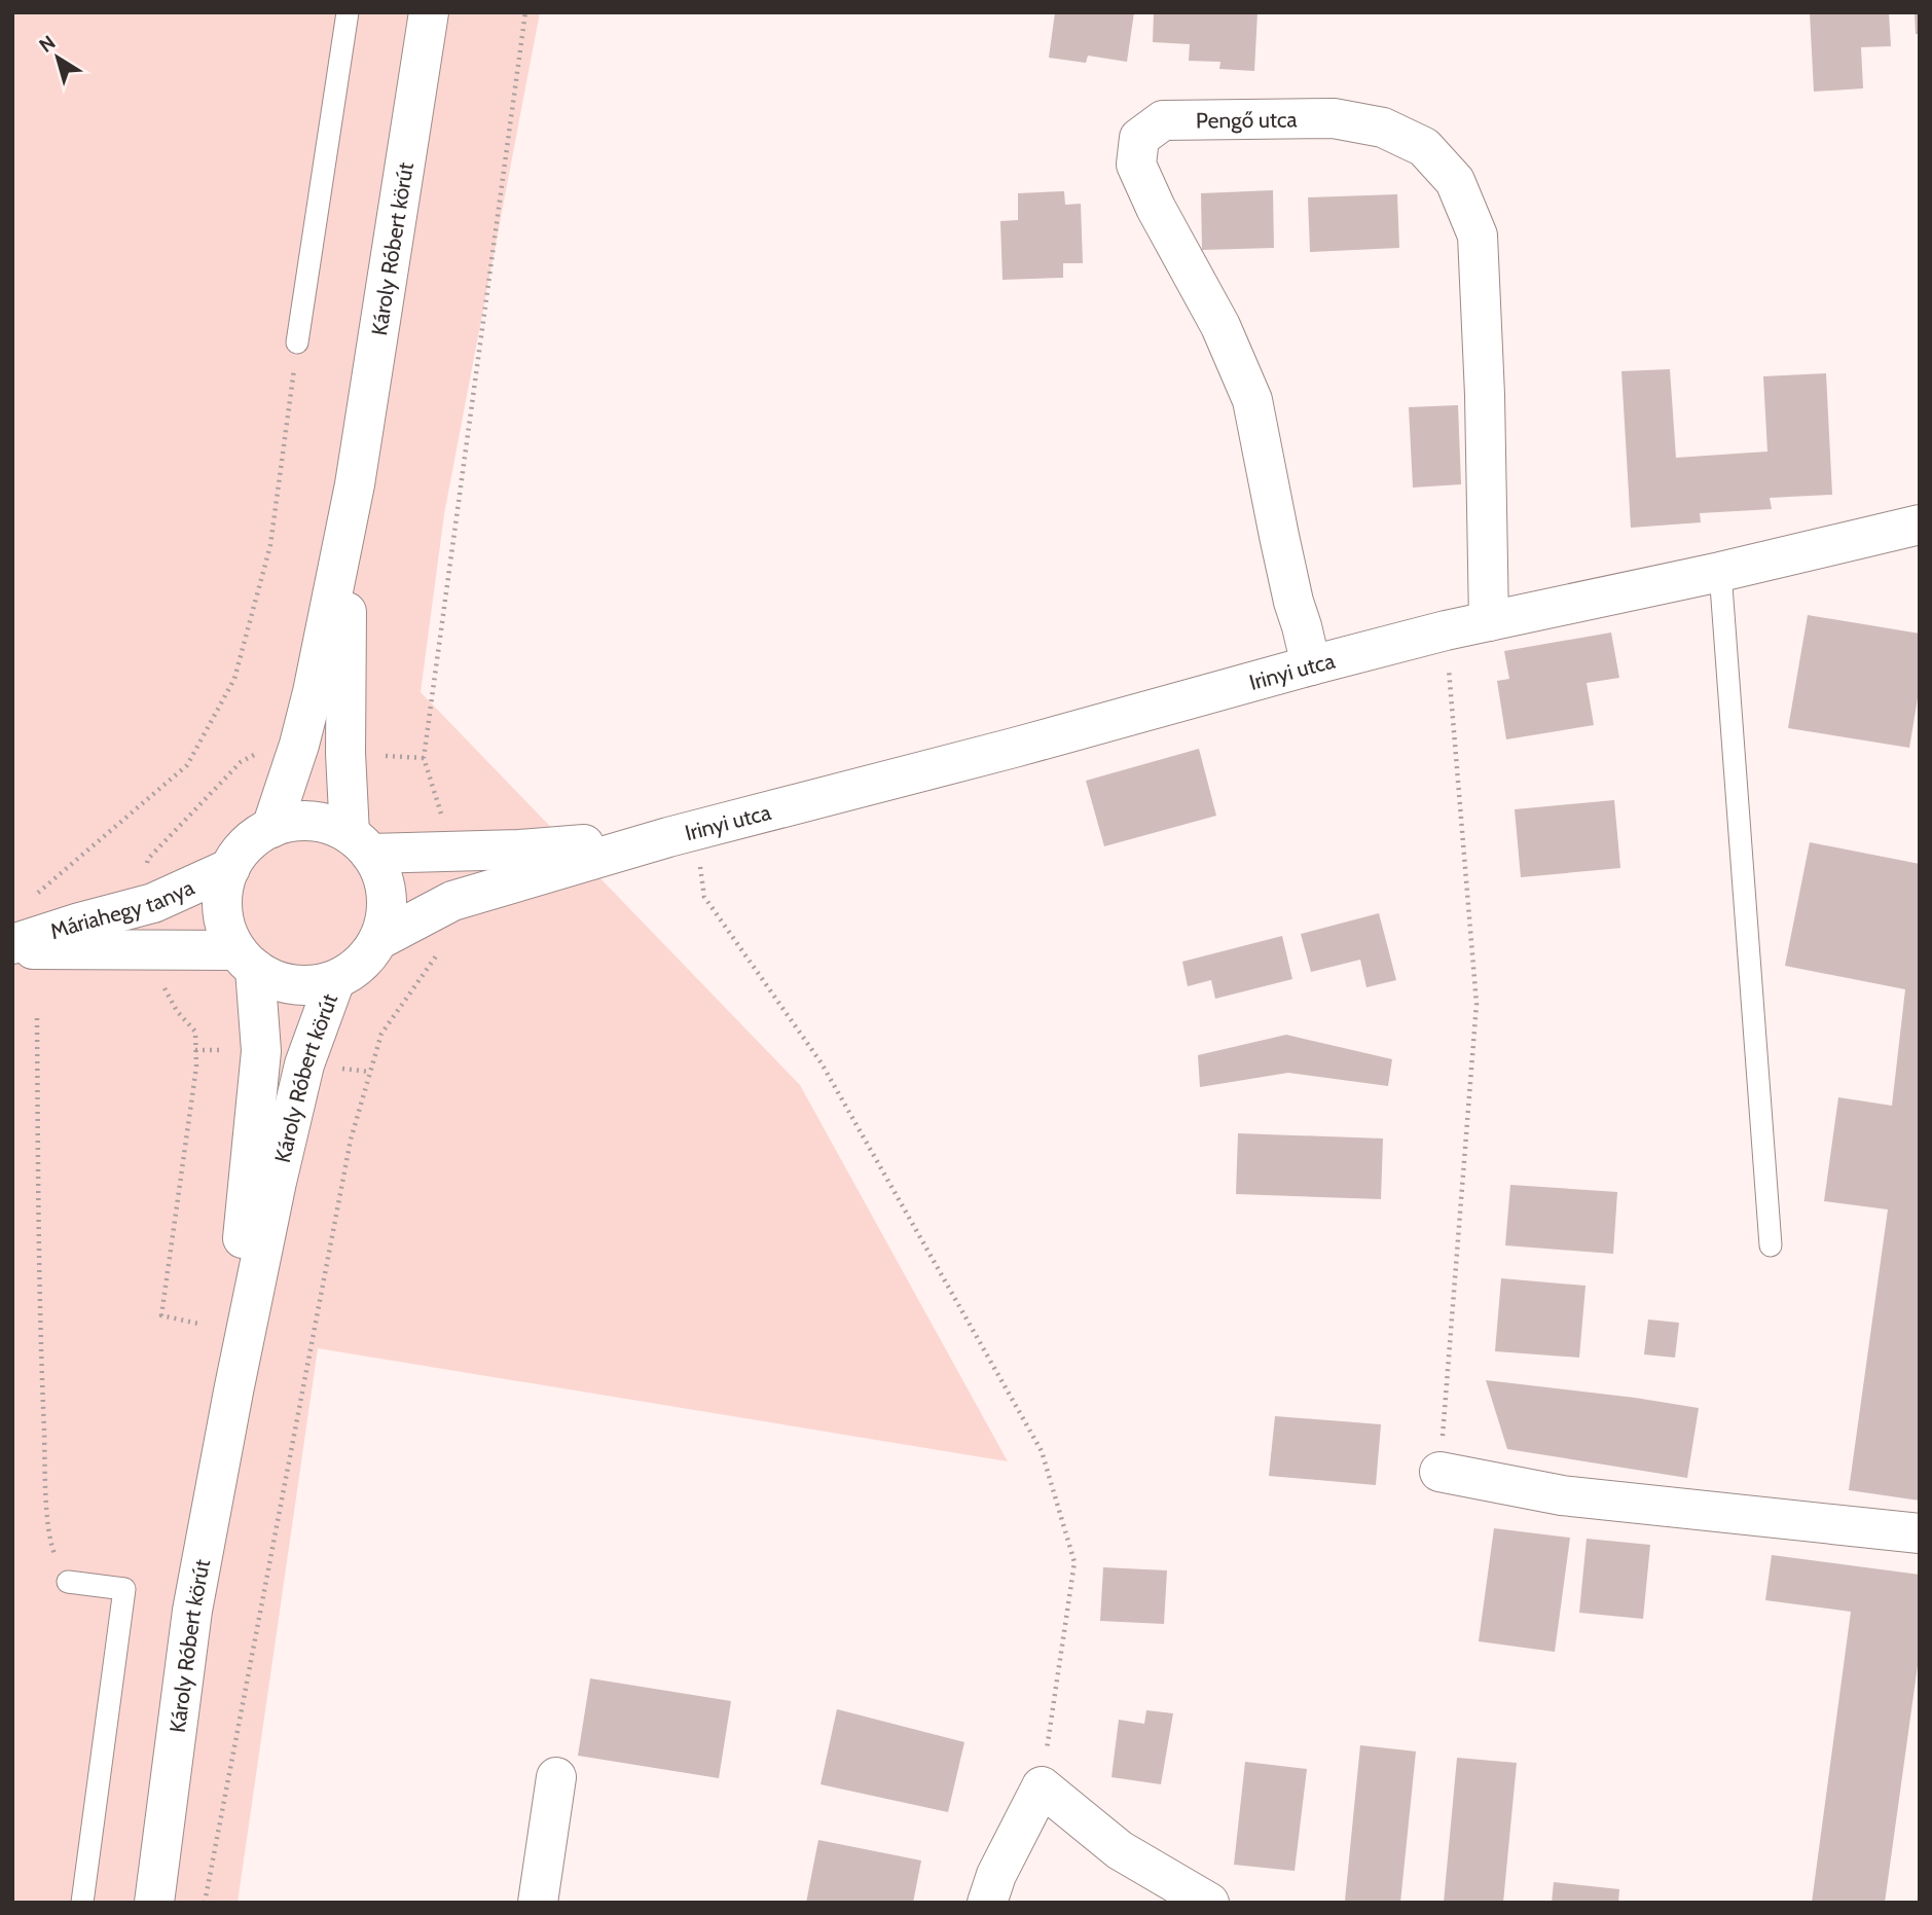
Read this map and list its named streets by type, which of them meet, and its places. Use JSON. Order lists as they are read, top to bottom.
{
  "streets": {
    "street": [
      "Pengő utca",
      "Károly Róbert körút",
      "Irinyi utca",
      "Máriahegy tanya"
    ]
  },
  "crossings": [
    ["Pengő utca", "Irinyi utca"],
    ["Károly Róbert körút", "Irinyi utca"],
    ["Károly Róbert körút", "Máriahegy tanya"],
    ["Irinyi utca", "Máriahegy tanya"]
  ],
  "north": "top left"
}
